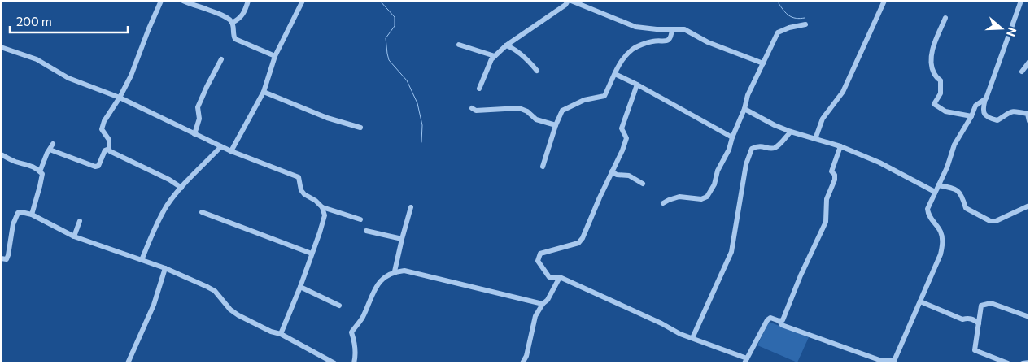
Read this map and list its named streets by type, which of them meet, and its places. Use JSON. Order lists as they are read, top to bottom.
{
  "scale_bar": "200 m",
  "north": "right"
}
